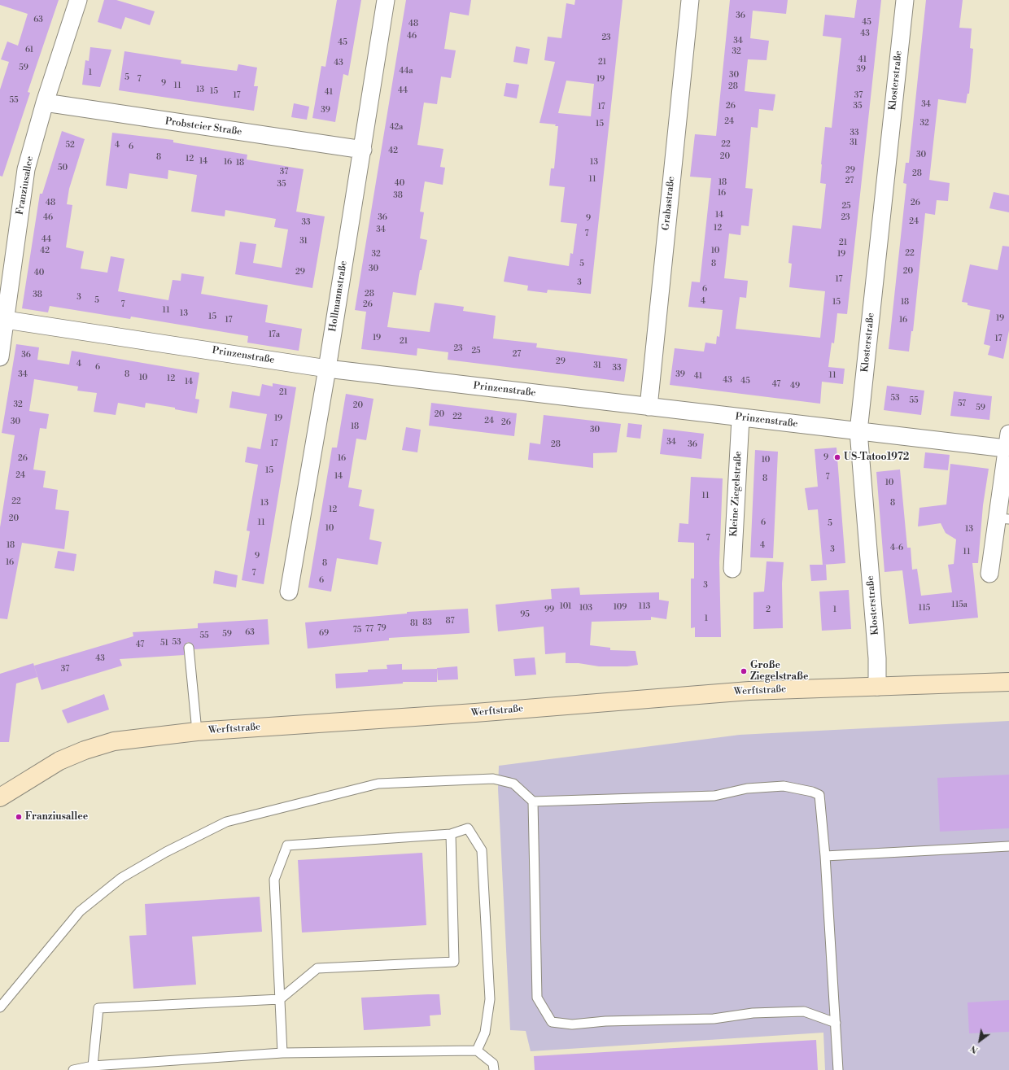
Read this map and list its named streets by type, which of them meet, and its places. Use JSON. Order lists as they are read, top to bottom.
{
  "streets": {
    "main road": ["Werftstraße"],
    "street": [
      "Klosterstraße",
      "Probsteier Straße",
      "Franziusallee",
      "Grabastraße",
      "Hollmannstraße",
      "Prinzenstraße",
      "Kleine Ziegelstraße"
    ]
  },
  "crossings": [
    ["Klosterstraße", "Prinzenstraße"],
    ["Klosterstraße", "Werftstraße"],
    ["Probsteier Straße", "Franziusallee"],
    ["Probsteier Straße", "Hollmannstraße"],
    ["Franziusallee", "Prinzenstraße"],
    ["Grabastraße", "Prinzenstraße"],
    ["Hollmannstraße", "Prinzenstraße"],
    ["Prinzenstraße", "Kleine Ziegelstraße"]
  ],
  "places": ["US-Tatoo1972", "Große Ziegelstraße", "Franziusallee"],
  "house_numbers": [
    "36",
    "63",
    "45",
    "48",
    "43",
    "46",
    "23",
    "34",
    "45",
    "61",
    "32",
    "41",
    "21",
    "43",
    "59",
    "39",
    "44a",
    "1",
    "30",
    "5",
    "7",
    "19",
    "9",
    "11",
    "28",
    "13",
    "44",
    "15",
    "41",
    "17",
    "37",
    "55",
    "34",
    "26",
    "35",
    "17",
    "39",
    "24",
    "32",
    "15",
    "42a",
    "33",
    "31",
    "22",
    "52",
    "4",
    "6",
    "42",
    "30",
    "20",
    "8",
    "12",
    "14",
    "16",
    "13",
    "18",
    "50",
    "29",
    "37",
    "28",
    "11",
    "27",
    "18",
    "40",
    "35",
    "16",
    "38",
    "48",
    "26",
    "25",
    "14",
    "46",
    "36",
    "23",
    "9",
    "24",
    "33",
    "12",
    "34",
    "7",
    "44",
    "31",
    "21",
    "42",
    "10",
    "22",
    "32",
    "19",
    "5",
    "8",
    "30",
    "20",
    "29",
    "40",
    "17",
    "3",
    "6",
    "28",
    "38",
    "3",
    "5",
    "4",
    "15",
    "18",
    "7",
    "26",
    "11",
    "13",
    "15",
    "19",
    "17",
    "16",
    "17a",
    "19",
    "17",
    "21",
    "23",
    "25",
    "27",
    "36",
    "29",
    "4",
    "31",
    "6",
    "33",
    "34",
    "8",
    "39",
    "11",
    "41",
    "10",
    "12",
    "43",
    "45",
    "14",
    "47",
    "49",
    "21",
    "53",
    "55",
    "57",
    "32",
    "20",
    "59",
    "20",
    "22",
    "19",
    "24",
    "30",
    "26",
    "18",
    "30",
    "34",
    "17",
    "28",
    "36",
    "9",
    "26",
    "16",
    "10",
    "15",
    "24",
    "14",
    "7",
    "8",
    "10",
    "11",
    "22",
    "13",
    "8",
    "12",
    "20",
    "11",
    "6",
    "5",
    "10",
    "13",
    "7",
    "18",
    "4",
    "4-6",
    "3",
    "11",
    "9",
    "16",
    "8",
    "7",
    "6",
    "3",
    "115a",
    "101",
    "113",
    "109",
    "103",
    "115",
    "99",
    "2",
    "1",
    "95",
    "1",
    "87",
    "83",
    "81",
    "79",
    "77",
    "75",
    "63",
    "69",
    "59",
    "55",
    "53",
    "51",
    "47",
    "43",
    "37"
  ],
  "north": "bottom left"
}
